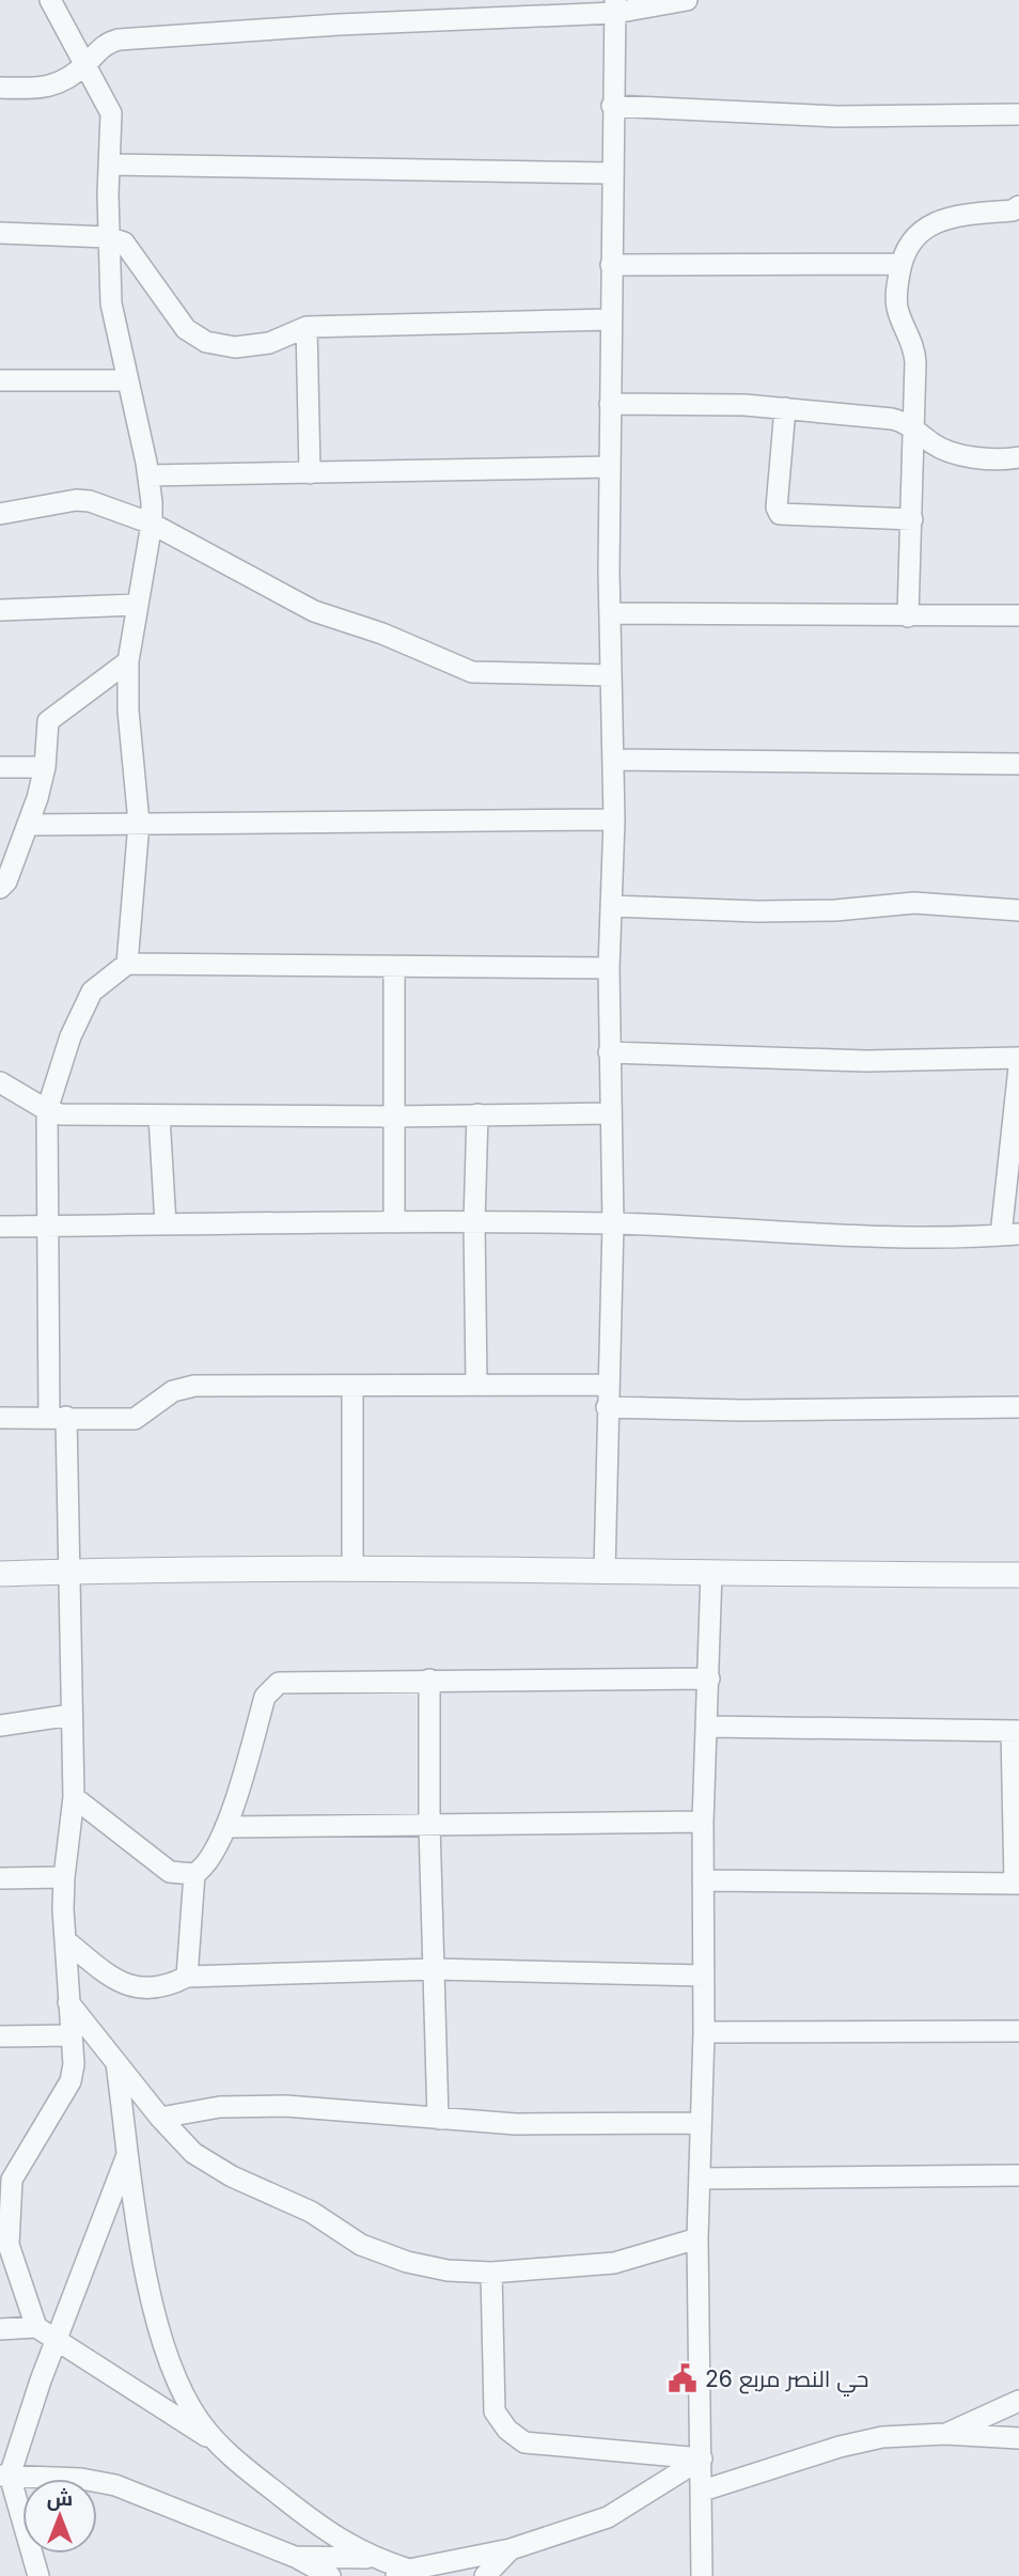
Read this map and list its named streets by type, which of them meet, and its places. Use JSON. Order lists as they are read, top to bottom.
{
  "places": {
    "public building": ["حي النصر مربع 26"]
  },
  "north": "top"
}
